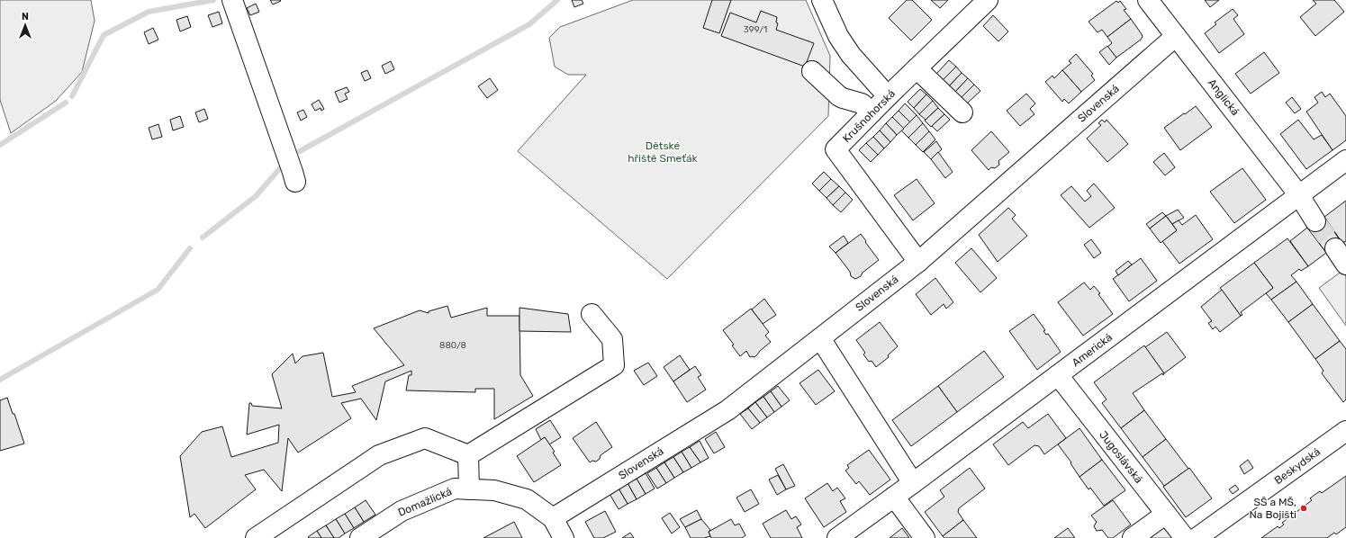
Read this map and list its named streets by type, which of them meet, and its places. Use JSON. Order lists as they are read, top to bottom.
{
  "streets": {
    "street": [
      "Anglická",
      "Slovenská",
      "Krušnohorská",
      "Americká",
      "Jugoslávská",
      "Beskydská",
      "Domažlická"
    ]
  },
  "crossings": [
    ["Anglická", "Slovenská"],
    ["Anglická", "Americká"],
    ["Slovenská", "Krušnohorská"],
    ["Slovenská", "Domažlická"],
    ["Americká", "Jugoslávská"]
  ],
  "parks": ["Dětské hřiště Smeťák"],
  "places": ["SŠ a MŠ, Na Bojišti"],
  "house_numbers": ["399/1", "880/8"],
  "north": "top"
}
